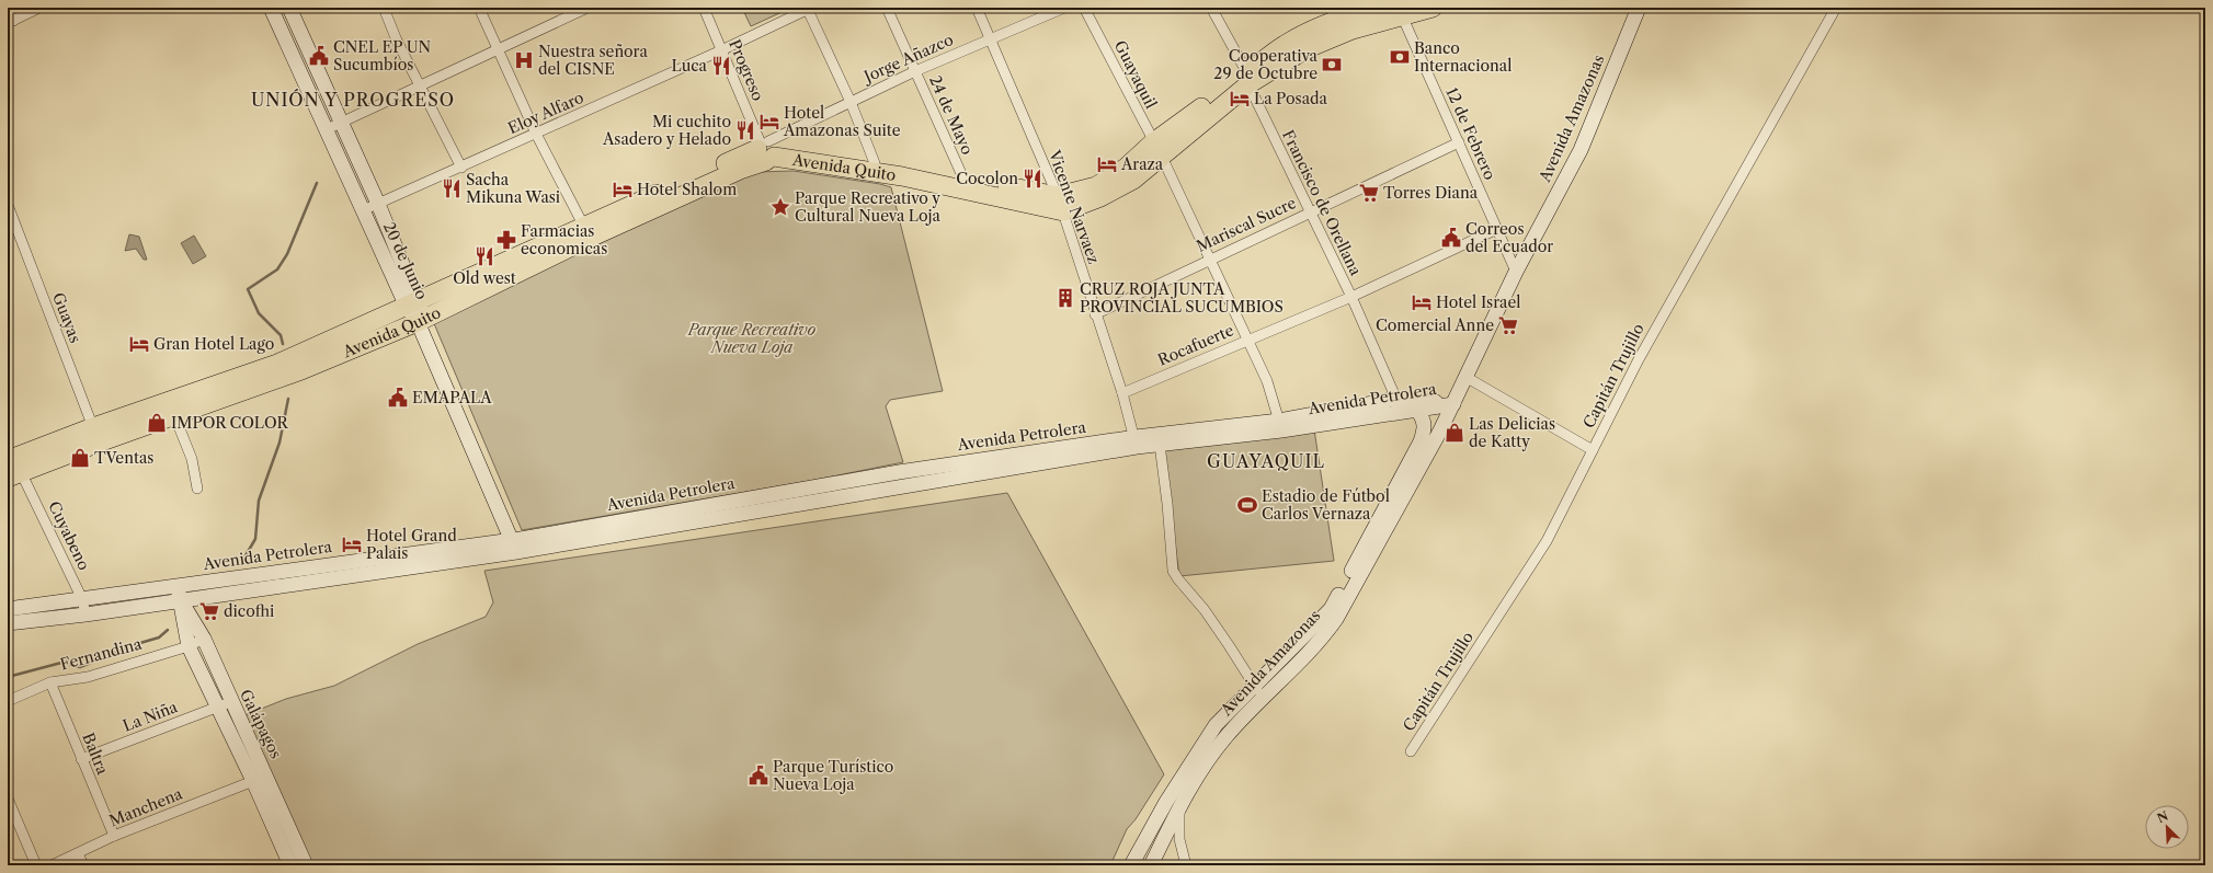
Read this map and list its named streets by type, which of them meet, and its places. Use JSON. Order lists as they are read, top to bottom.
{
  "streets": {
    "highway": ["Avenida Quito"],
    "main road": [
      "Avenida Amazonas",
      "20 de Junio",
      "Avenida Petrolera",
      "Galápagos"
    ],
    "street": [
      "Jorge Añazco",
      "Progreso",
      "Guayaquil",
      "Eloy Alfaro",
      "24 de Mayo",
      "12 de Febrero",
      "Francisco de Orellana",
      "Vicente Narvaez",
      "Mariscal Sucre",
      "Guayas",
      "Rocafuerte",
      "Capitán Trujillo",
      "Cuyabeno",
      "Fernandina",
      "La Niña",
      "Baltra",
      "Manchena"
    ]
  },
  "crossings": [
    ["Jorge Añazco", "Progreso"],
    ["Jorge Añazco", "24 de Mayo"],
    ["Jorge Añazco", "Avenida Quito"],
    ["Jorge Añazco", "Vicente Narvaez"],
    ["Progreso", "Eloy Alfaro"],
    ["Progreso", "Avenida Quito"],
    ["Guayaquil", "Mariscal Sucre"],
    ["Guayaquil", "Rocafuerte"],
    ["Guayaquil", "Avenida Petrolera"],
    ["Eloy Alfaro", "20 de Junio"],
    ["24 de Mayo", "Avenida Quito"],
    ["Avenida Amazonas", "12 de Febrero"],
    ["Avenida Amazonas", "Francisco de Orellana"],
    ["Avenida Amazonas", "Avenida Petrolera"],
    ["12 de Febrero", "Mariscal Sucre"],
    ["12 de Febrero", "Rocafuerte"],
    ["Avenida Quito", "Vicente Narvaez"],
    ["Avenida Quito", "20 de Junio"],
    ["Avenida Quito", "Guayas"],
    ["Avenida Quito", "Cuyabeno"],
    ["Francisco de Orellana", "Mariscal Sucre"],
    ["Francisco de Orellana", "Rocafuerte"],
    ["Francisco de Orellana", "Avenida Petrolera"],
    ["Vicente Narvaez", "Mariscal Sucre"],
    ["Vicente Narvaez", "Rocafuerte"],
    ["Vicente Narvaez", "Avenida Petrolera"],
    ["20 de Junio", "Avenida Petrolera"],
    ["Avenida Petrolera", "Cuyabeno"],
    ["Avenida Petrolera", "Galápagos"],
    ["Fernandina", "Galápagos"],
    ["Fernandina", "Baltra"],
    ["La Niña", "Galápagos"],
    ["La Niña", "Baltra"],
    ["Galápagos", "Manchena"],
    ["Baltra", "Manchena"]
  ],
  "districts": ["UNIÓN Y PROGRESO", "GUAYAQUIL"],
  "parks": ["Parque Recreativo Nueva Loja"],
  "places": {
    "public building": [
      "CNEL EP UN Sucumbíos",
      "Correos del Ecuador",
      "EMAPALA",
      "Parque Turístico Nueva Loja"
    ],
    "bank": ["Banco Internacional", "Cooperativa 29 de Octubre"],
    "hospital": ["Nuestra señora del CISNE"],
    "restaurant": [
      "Luca",
      "Mi cuchito Asadero y Helado",
      "Cocolon",
      "Sacha Mikuna Wasi",
      "Old west"
    ],
    "hotel": [
      "La Posada",
      "Hotel Amazonas Suite",
      "Araza",
      "Hotel Shalom",
      "Hotel Israel",
      "Gran Hotel Lago",
      "Hotel Grand Palais"
    ],
    "supermarket": ["Torres Diana", "Comercial Anne", "dicofhi"],
    "place": ["Parque Recreativo y Cultural Nueva Loja"],
    "pharmacy": ["Farmacias economicas"],
    "building": ["CRUZ ROJA JUNTA PROVINCIAL SUCUMBIOS"],
    "shop": ["IMPOR COLOR", "Las Delicias de Katty", "TVentas"],
    "sports": ["Estadio de Fútbol Carlos Vernaza"]
  },
  "north": "top left"
}
